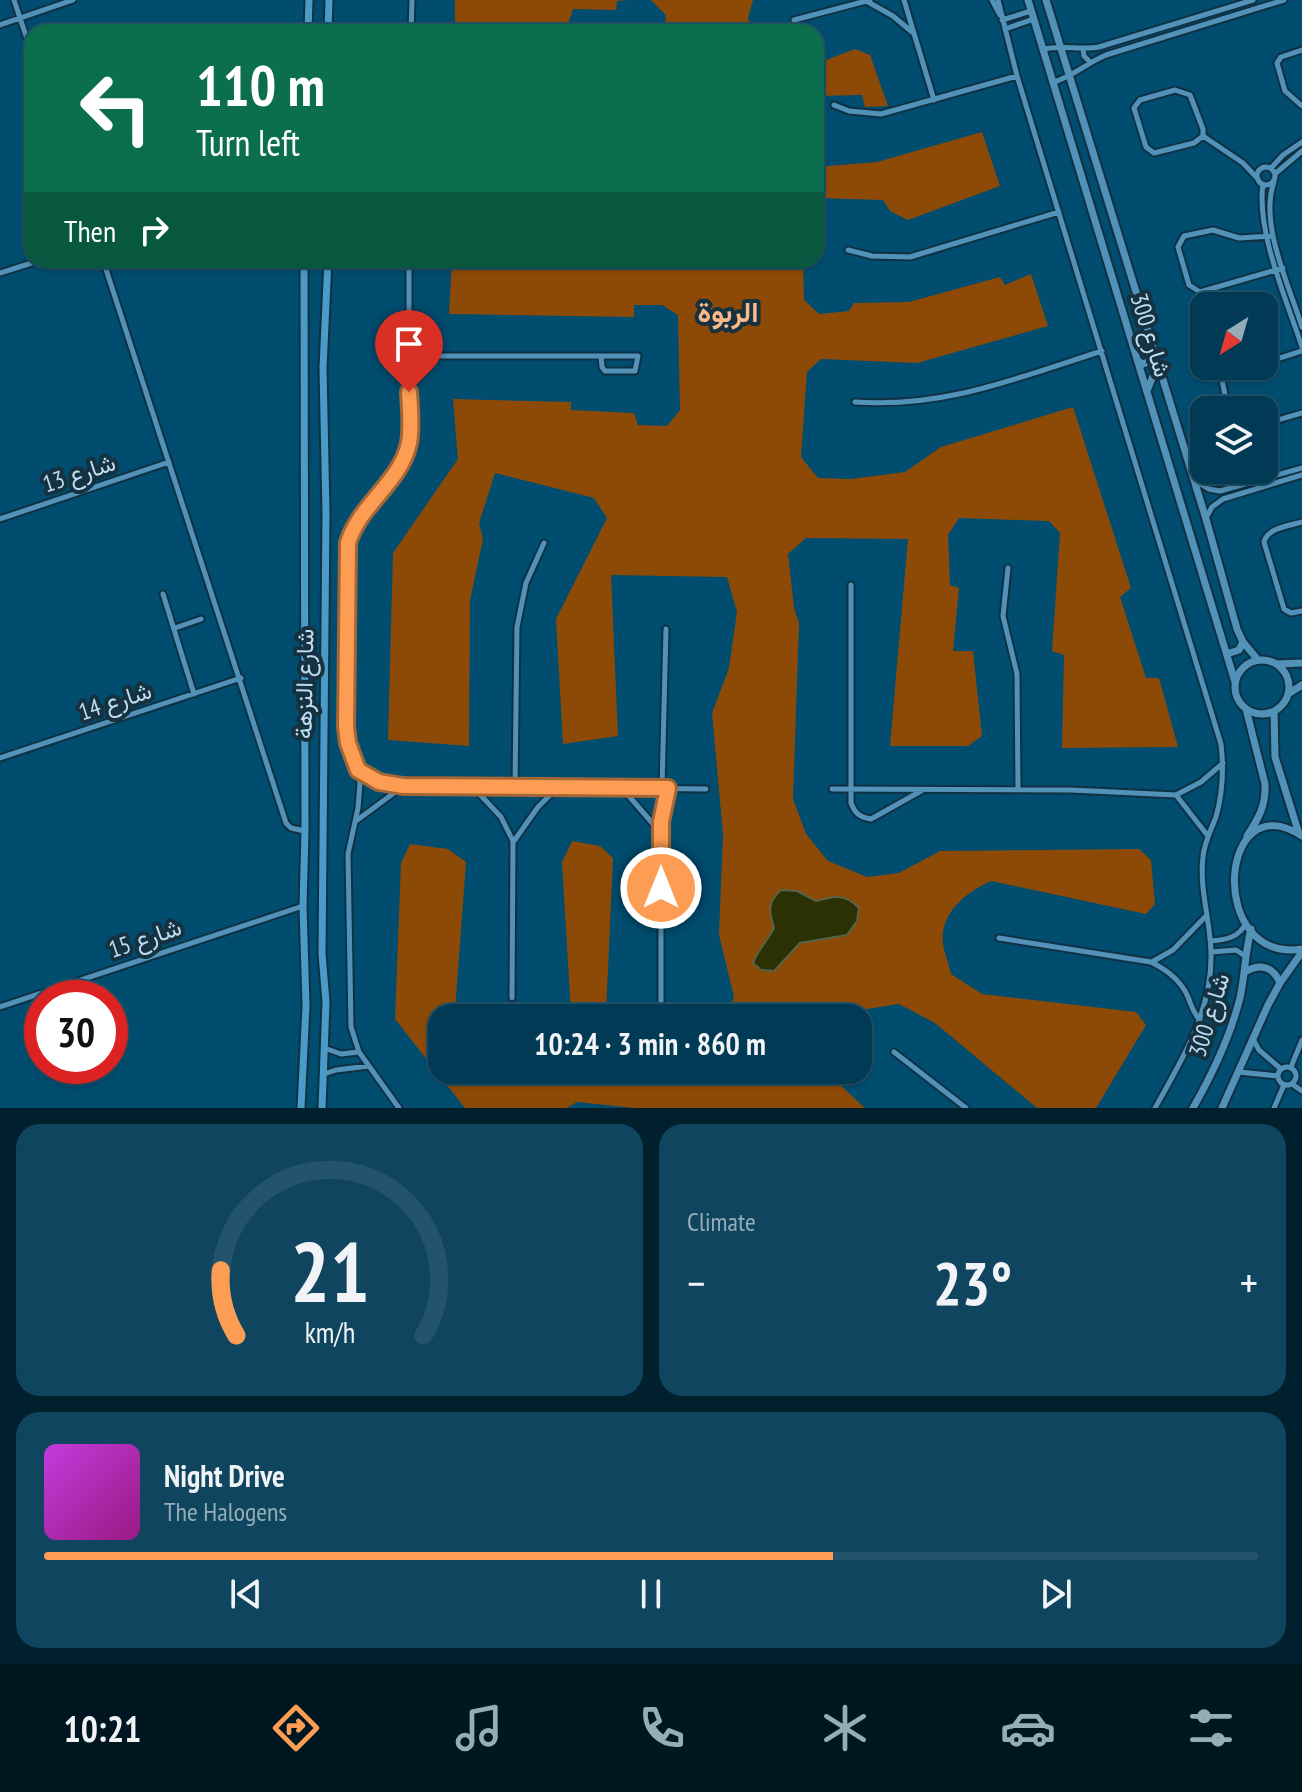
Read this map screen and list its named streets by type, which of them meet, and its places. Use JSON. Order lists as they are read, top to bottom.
{
  "streets": {
    "main road": ["شارع النزهة"],
    "street": [
      "شارع 300",
      "شارع 13",
      "شارع 14",
      "شارع 15"
    ]
  },
  "crossings": [
    ["شارع النزهة", "شارع 15"]
  ],
  "districts": ["الربوة"],
  "north": "bottom left",
  "page": {
    "turn": ["110 m", "Turn left"],
    "then": "Then",
    "limit": "30",
    "trip": "10:24 · 3 min · 860 m",
    "tile": "Climate",
    "heat": ["−", "23°", "+"],
    "song": ["Night Drive", "The Halogens"],
    "tabs": "10:21",
    "gauge": ["21", "km/h"]
  }
}
